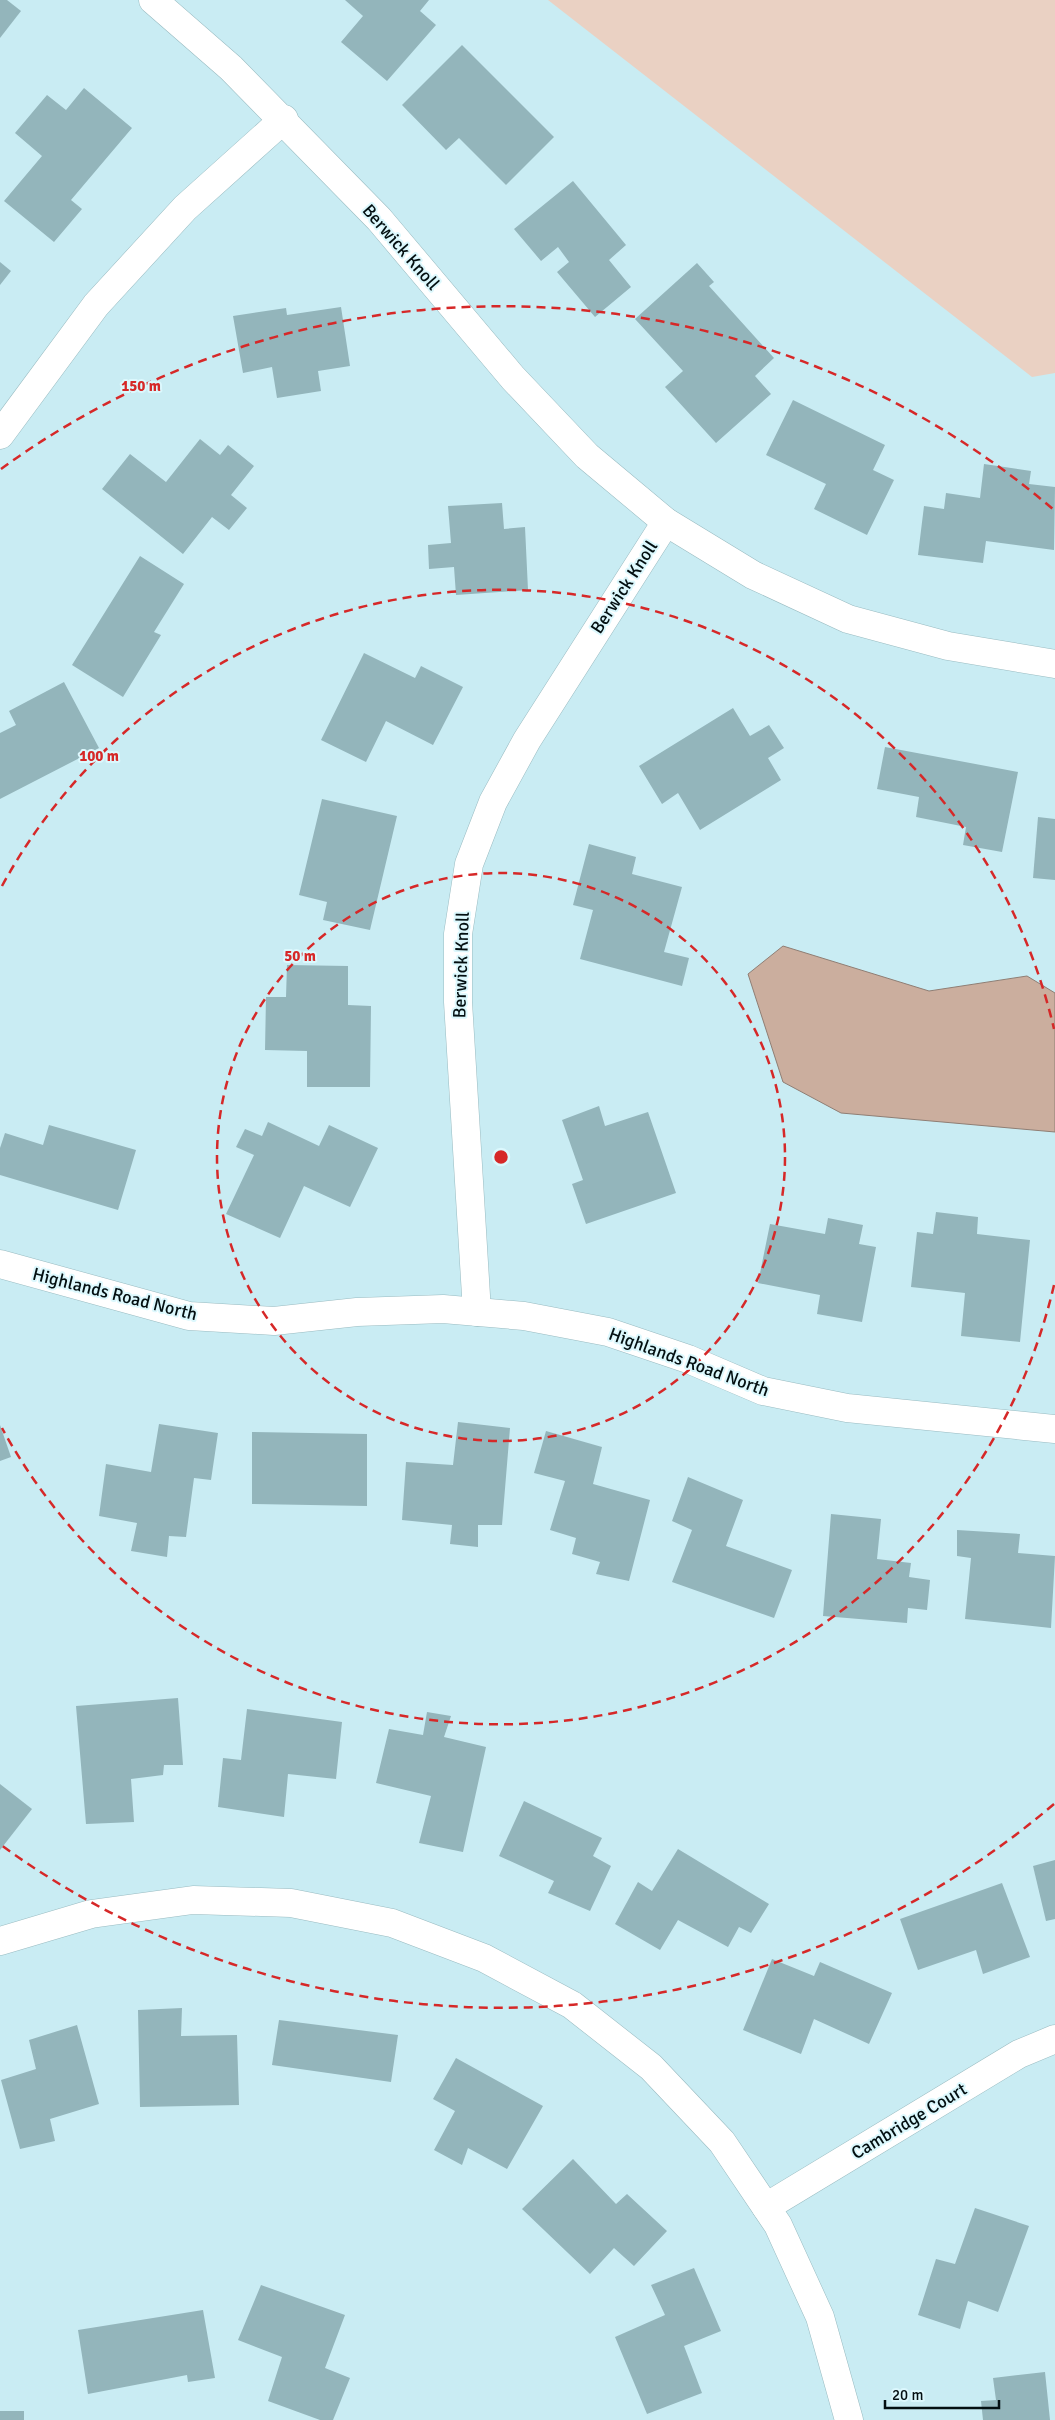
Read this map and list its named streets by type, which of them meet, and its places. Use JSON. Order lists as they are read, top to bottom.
{
  "streets": {
    "street": ["Berwick Knoll", "Highlands Road North", "Cambridge Court"]
  },
  "crossings": [
    ["Berwick Knoll", "Highlands Road North"]
  ],
  "scale_bar": "20 m",
  "rings": ["150 m", "100 m", "50 m"]
}
